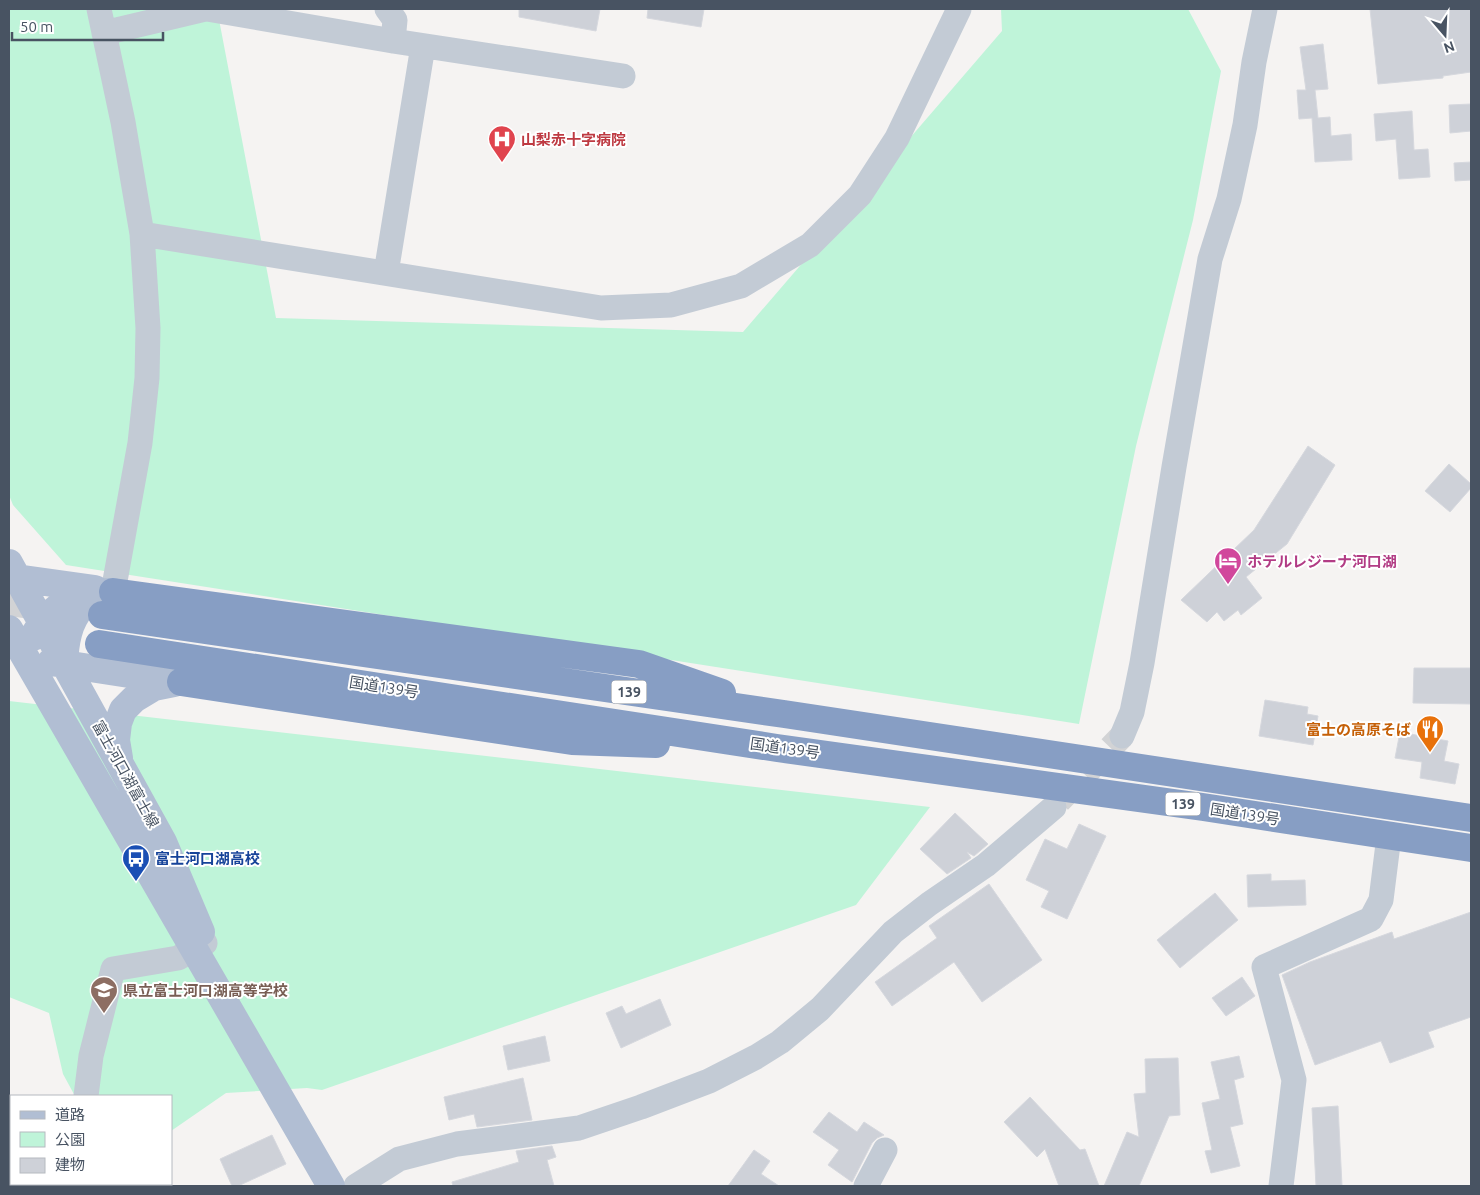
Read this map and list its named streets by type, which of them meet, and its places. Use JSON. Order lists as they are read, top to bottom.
{
  "streets": {
    "highway": ["国道139号", "139"],
    "main road": ["富士河口湖富士線"]
  },
  "places": {
    "hospital": ["山梨赤十字病院"],
    "hotel": ["ホテルレジーナ河口湖"],
    "restaurant": ["富士の高原そば"],
    "bus stop": ["富士河口湖高校"],
    "school or university": ["県立富士河口湖高等学校"]
  },
  "legend": ["道路", "公園", "建物"],
  "scale_bar": "50 m",
  "north": "bottom"
}
